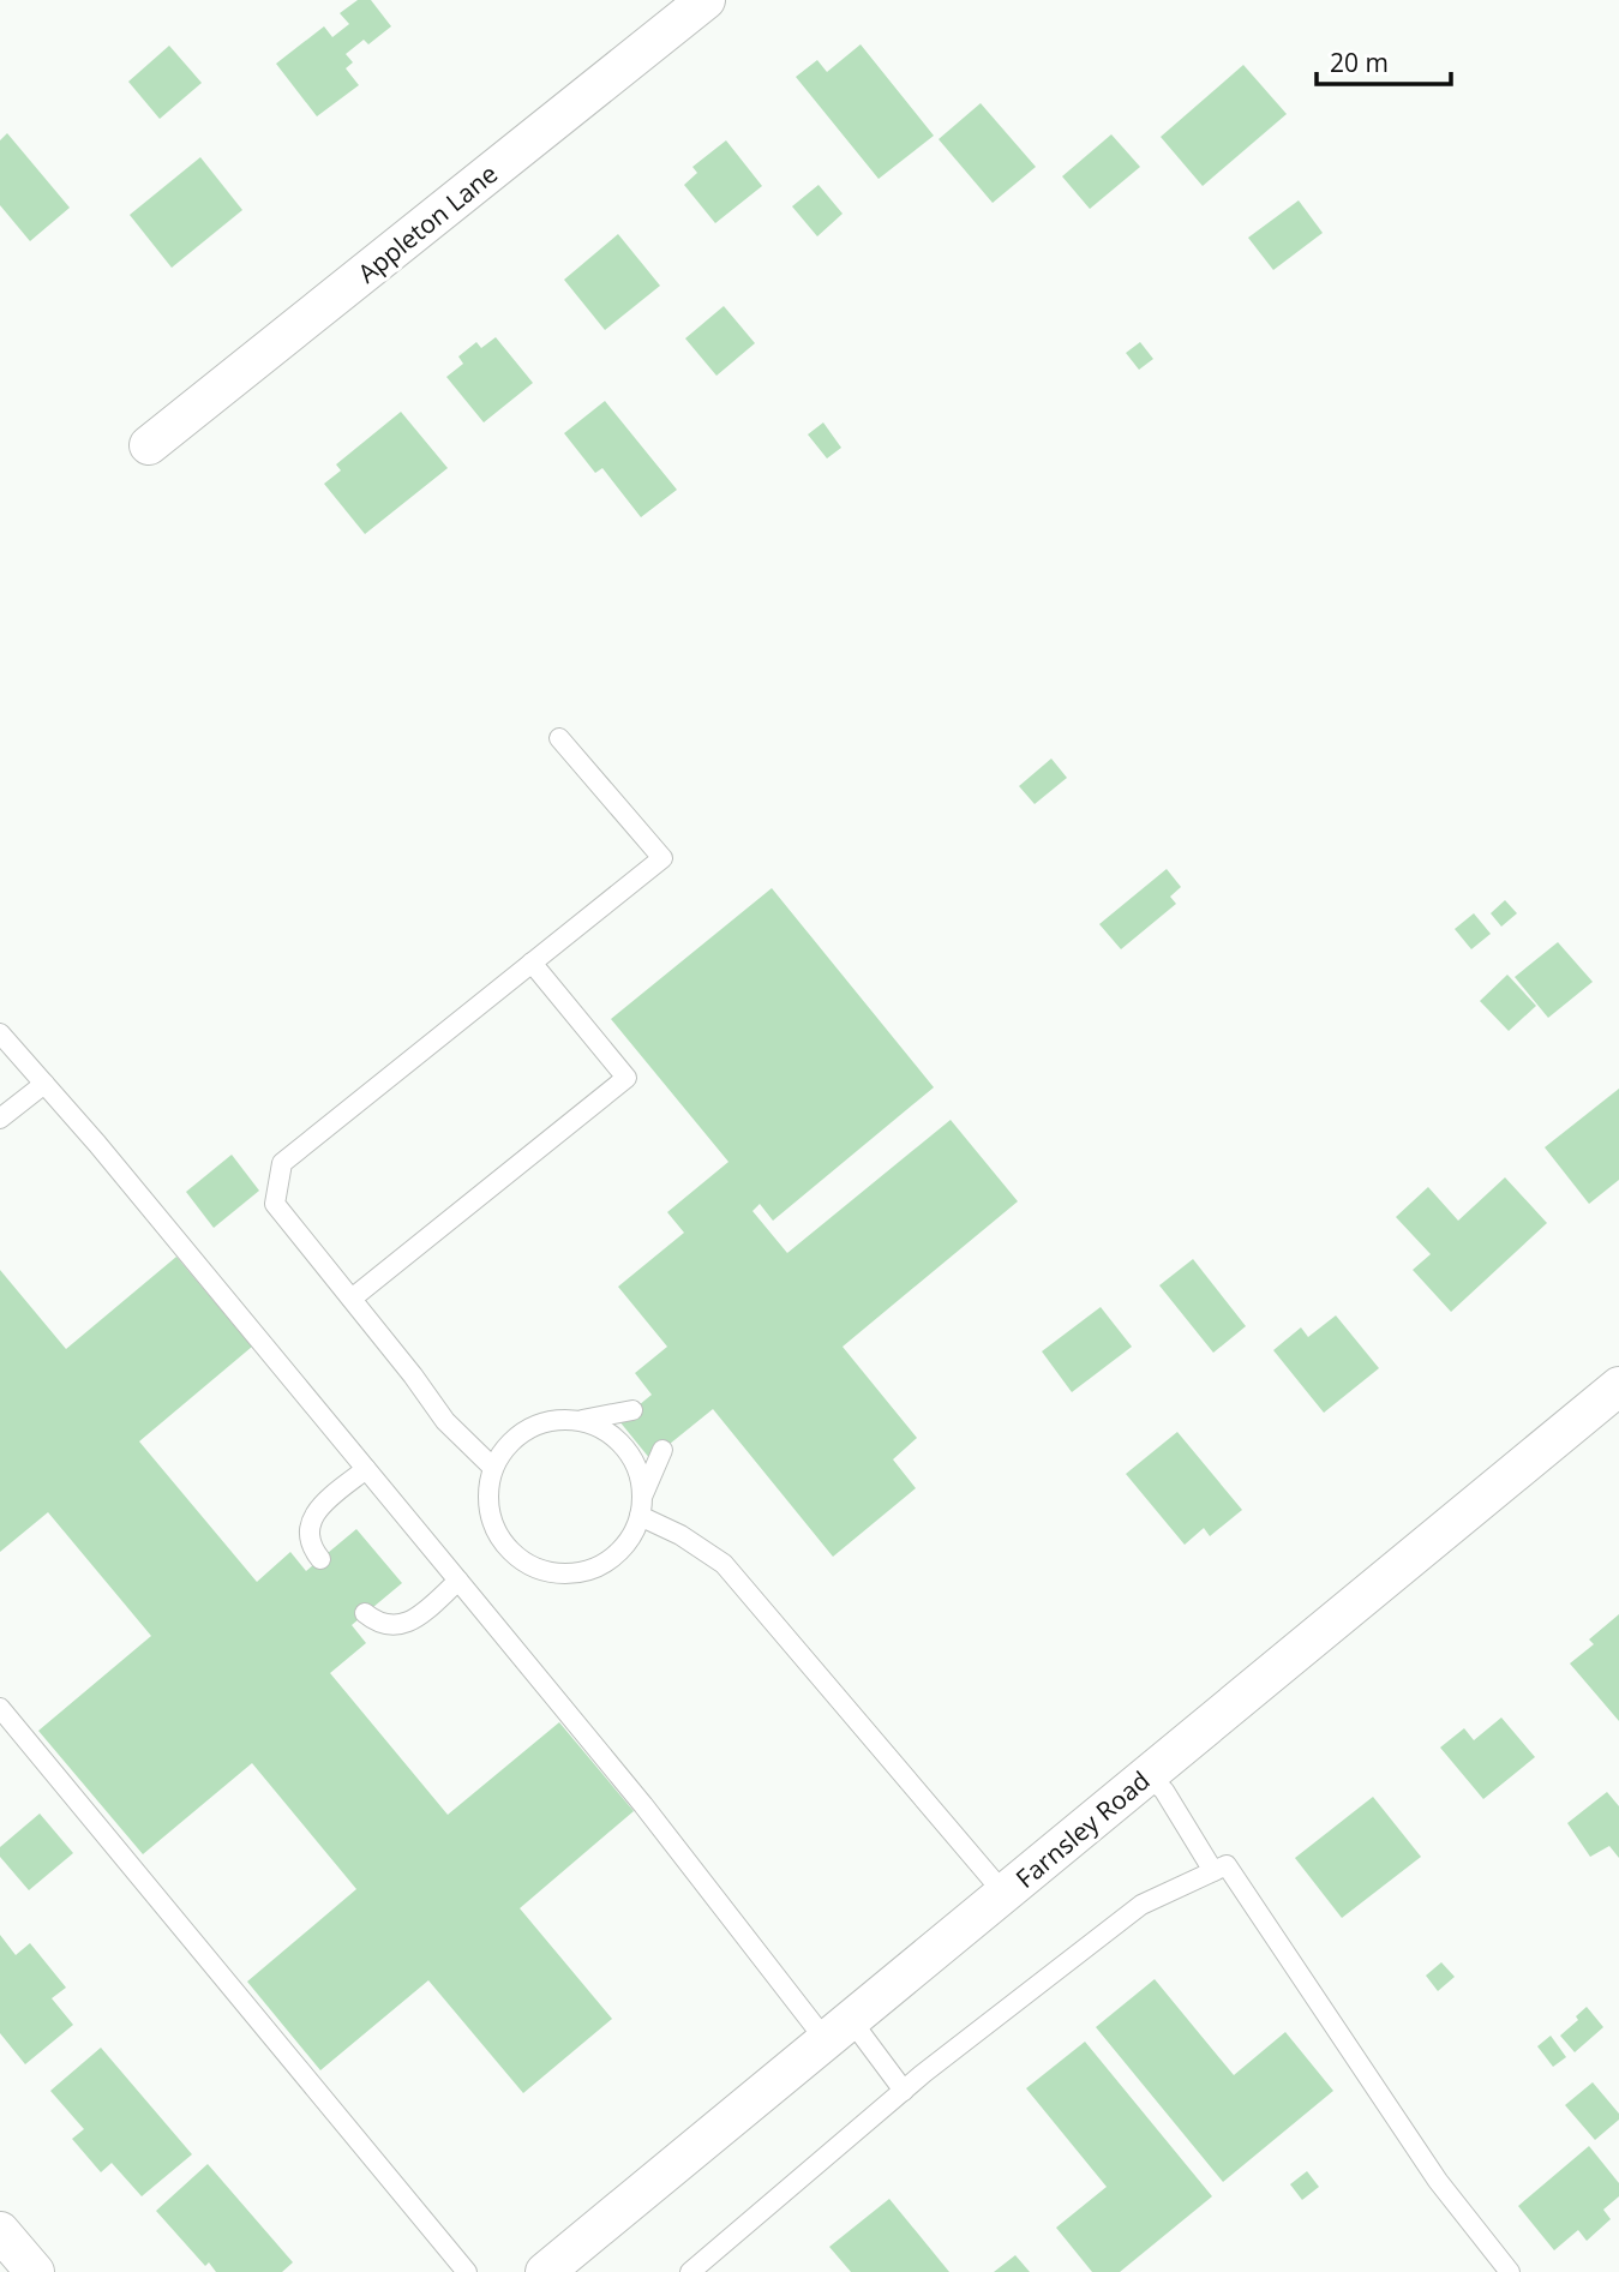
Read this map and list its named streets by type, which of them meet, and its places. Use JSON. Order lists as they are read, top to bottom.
{
  "streets": {
    "street": ["Appleton Lane", "Farnsley Road"]
  },
  "scale_bar": "20 m"
}
